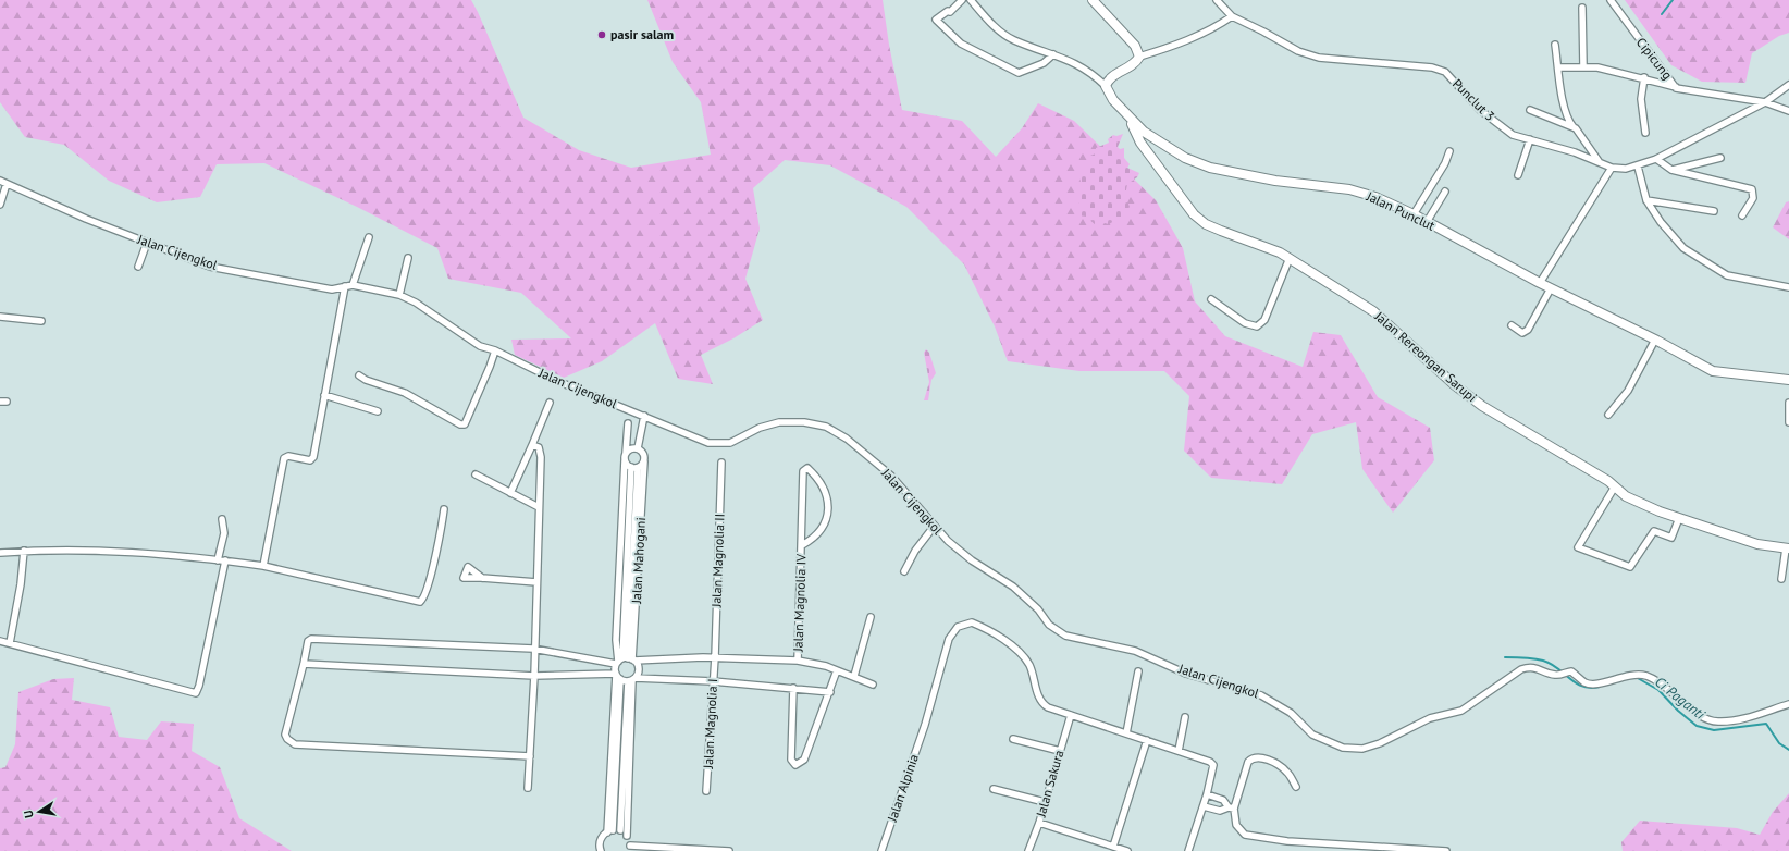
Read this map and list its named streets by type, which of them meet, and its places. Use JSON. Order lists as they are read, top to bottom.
{
  "streets": {
    "main road": ["Jalan Punclut", "Jalan Rereongan Sarupi"],
    "street": [
      "Cipicung",
      "Punclut 3",
      "Jalan Cijengkol",
      "Jalan Mahogani",
      "Jalan Magnolia II",
      "Jalan Magnolia IV",
      "Jalan Magnolia I",
      "Jalan Sakura",
      "Jalan Alpinia"
    ]
  },
  "crossings": [
    ["Cipicung", "Punclut 3"],
    ["Jalan Punclut", "Jalan Rereongan Sarupi"],
    ["Jalan Magnolia II", "Jalan Magnolia I"],
    ["Jalan Sakura", "Jalan Alpinia"]
  ],
  "water": ["Ci Paganti"],
  "places": ["pasir salam"],
  "north": "left"
}
